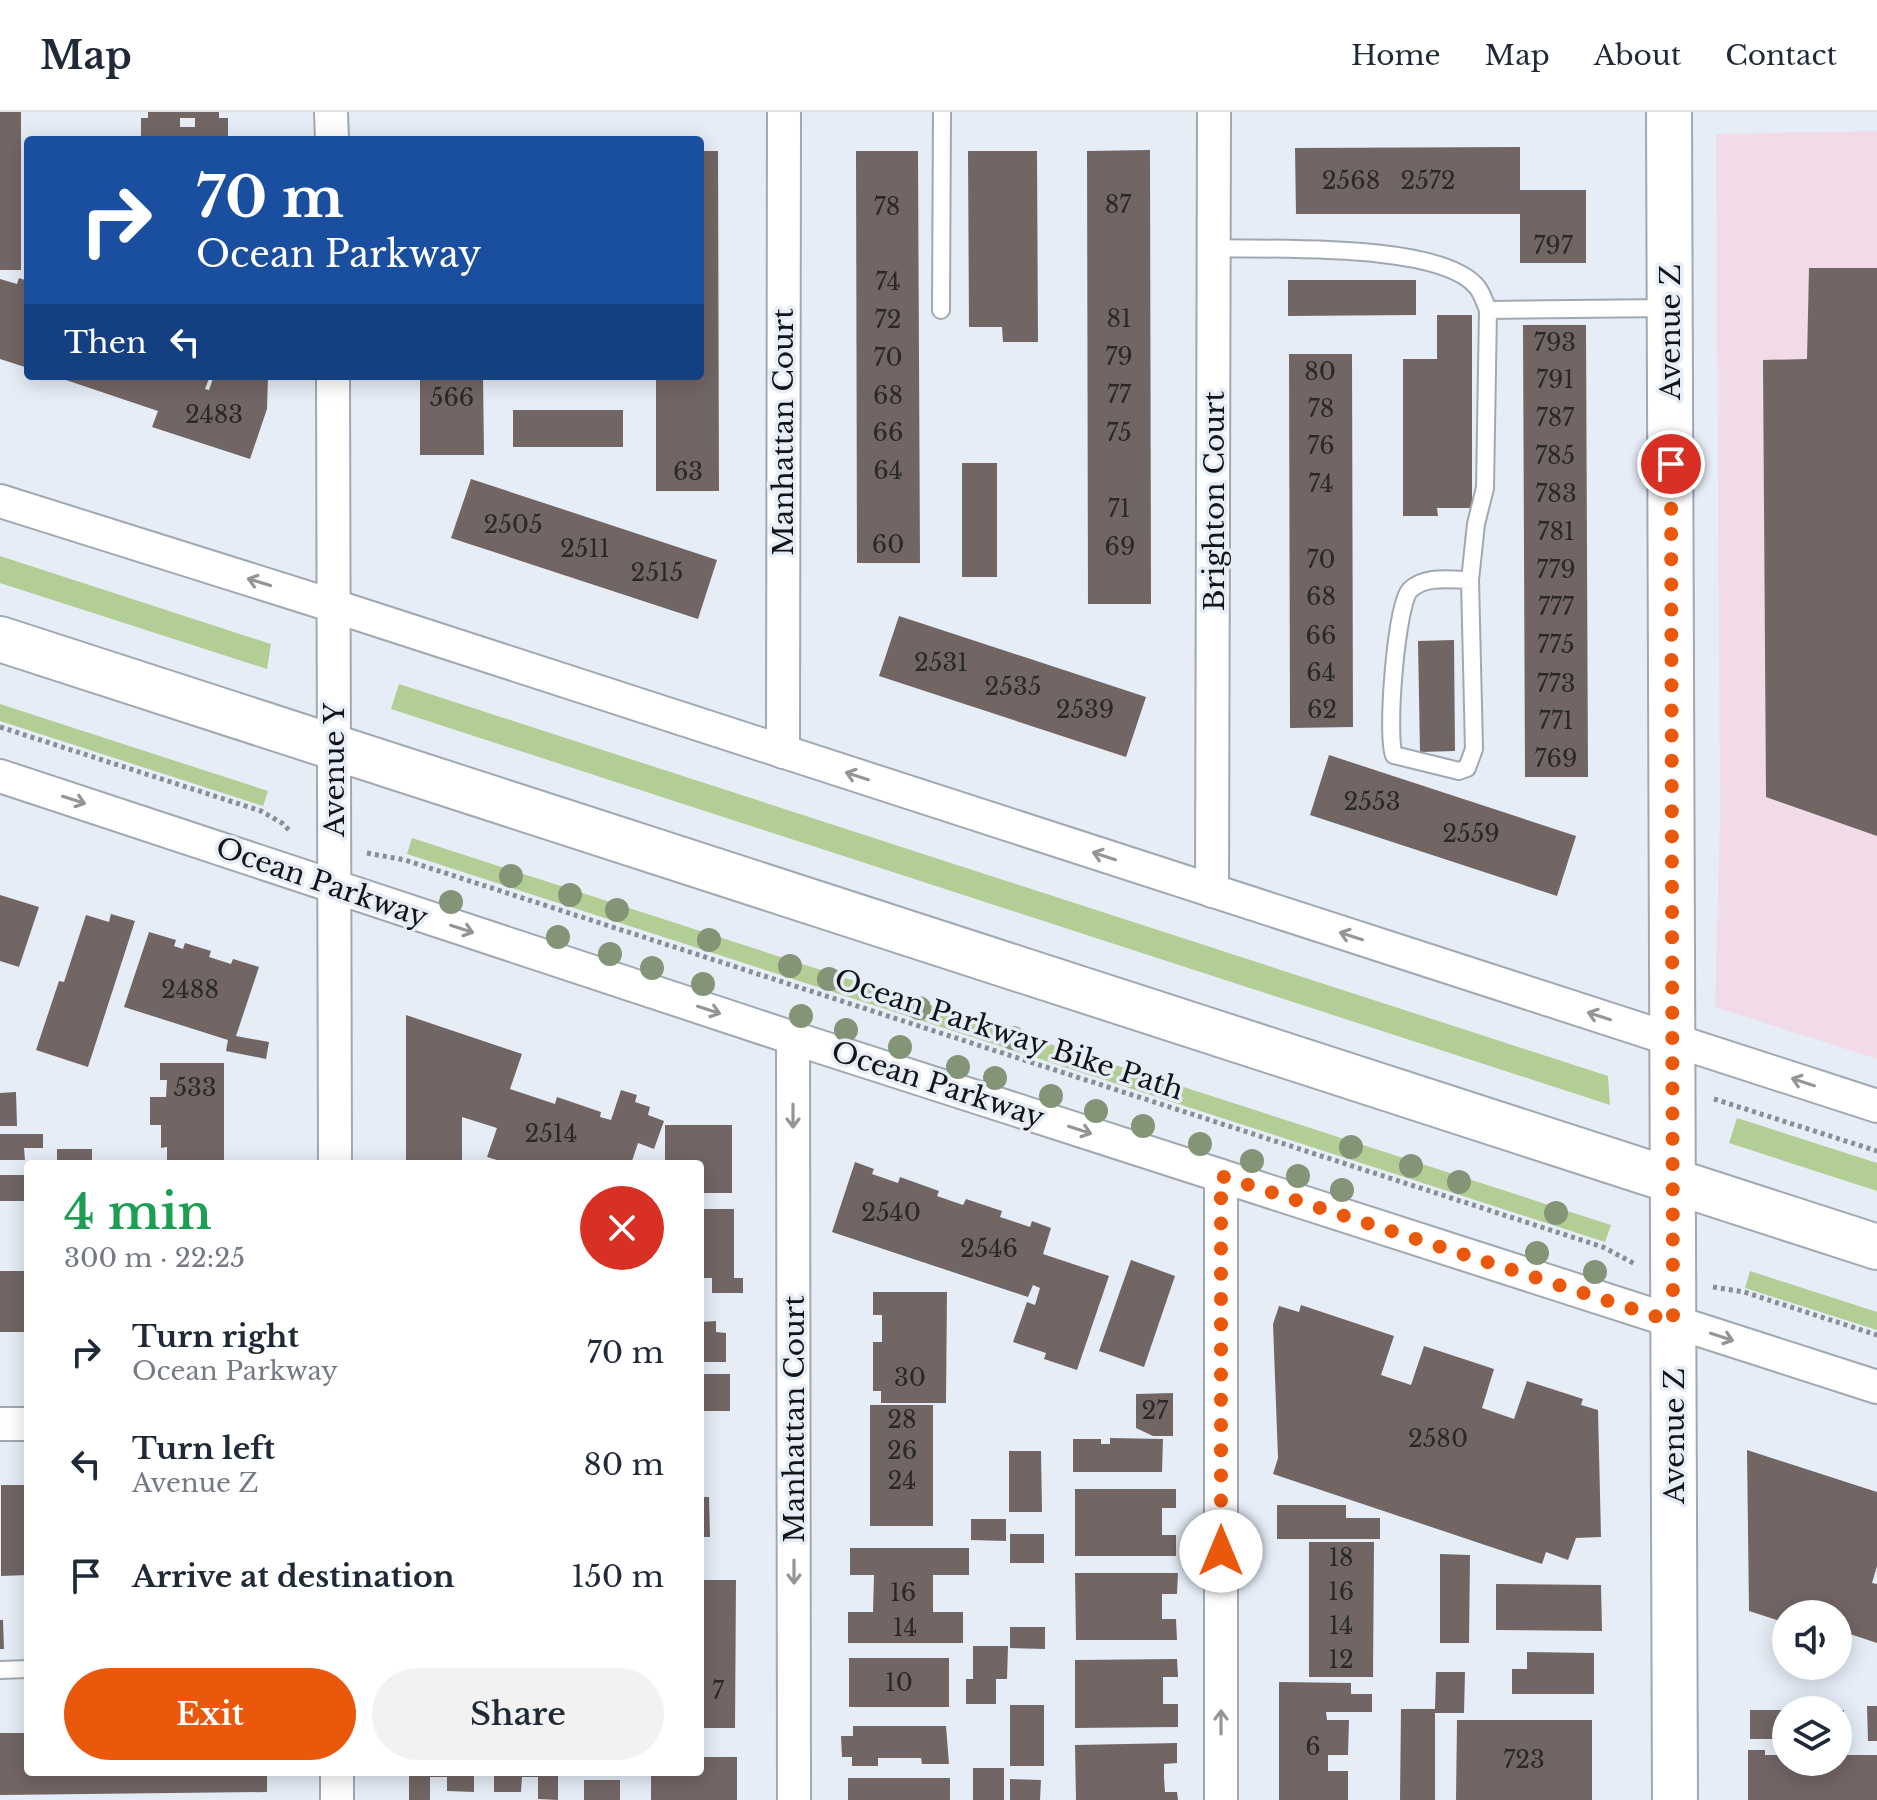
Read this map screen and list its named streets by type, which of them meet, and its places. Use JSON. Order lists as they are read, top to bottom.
{
  "streets": {
    "main road": ["Avenue Z"],
    "street": [
      "Manhattan Court",
      "Brighton Court",
      "Avenue Y",
      "Ocean Parkway"
    ],
    "path": ["Ocean Parkway Bike Path"]
  },
  "crossings": [
    ["Avenue Z", "Ocean Parkway"],
    ["Manhattan Court", "Ocean Parkway"],
    ["Avenue Y", "Ocean Parkway"]
  ],
  "one_way": ["Manhattan Court"],
  "house_numbers": [
    "2568",
    "2572",
    "87",
    "78",
    "797",
    "74",
    "81",
    "72",
    "793",
    "79",
    "70",
    "80",
    "791",
    "77",
    "68",
    "566",
    "78",
    "2483",
    "787",
    "66",
    "75",
    "76",
    "785",
    "64",
    "63",
    "74",
    "783",
    "71",
    "2505",
    "781",
    "60",
    "69",
    "2511",
    "70",
    "779",
    "2515",
    "68",
    "777",
    "66",
    "775",
    "2531",
    "64",
    "773",
    "2535",
    "2539",
    "62",
    "771",
    "769",
    "2553",
    "2559",
    "2488",
    "533",
    "2514",
    "2540",
    "2546",
    "30",
    "27",
    "28",
    "2580",
    "26",
    "24",
    "18",
    "16",
    "16",
    "14",
    "14",
    "12",
    "10",
    "7",
    "6",
    "723"
  ],
  "page": {
    "header": "Map",
    "nav": [
      "Home",
      "Map",
      "About",
      "Contact"
    ],
    "turn": ["70 m", "Ocean Parkway"],
    "then": "Then",
    "heading": ["4 min", "300 m · 22:25"],
    "list": [
      {
        "name": "Turn right",
        "note": "Ocean Parkway",
        "value": "70 m"
      },
      {
        "name": "Turn left",
        "note": "Avenue Z",
        "value": "80 m"
      },
      {
        "name": "Arrive at destination",
        "value": "150 m"
      }
    ],
    "buttons": ["Exit", "Share"]
  }
}
